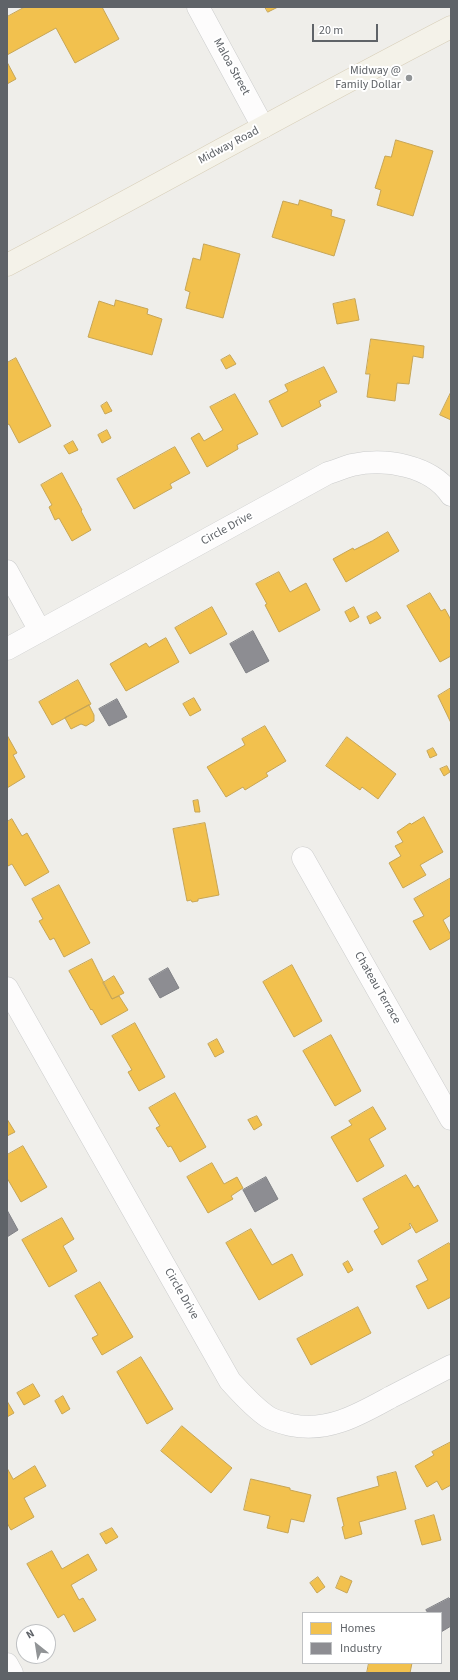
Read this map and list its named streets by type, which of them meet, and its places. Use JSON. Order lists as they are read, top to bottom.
{
  "streets": {
    "main road": ["Midway Road"],
    "street": ["Maloa Street", "Circle Drive", "Chateau Terrace"]
  },
  "crossings": [
    ["Maloa Street", "Midway Road"]
  ],
  "places": ["Midway @ Family Dollar"],
  "legend": ["Homes", "Industry"],
  "scale_bar": "20 m",
  "north": "top left"
}
